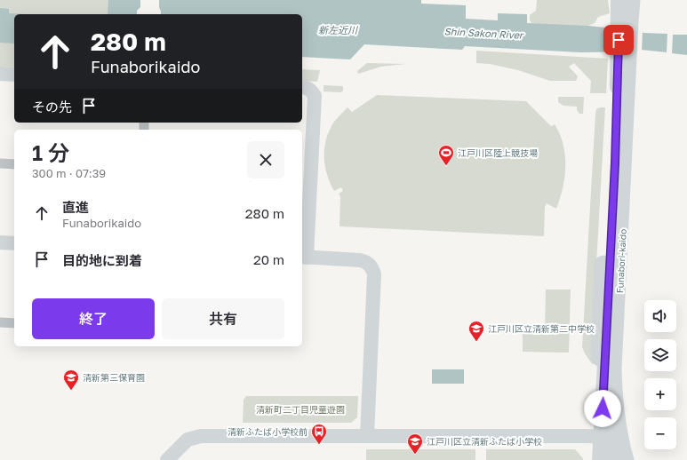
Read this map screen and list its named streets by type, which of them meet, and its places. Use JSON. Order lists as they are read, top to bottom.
{
  "streets": {
    "main road": ["Funabori-kaido"]
  },
  "water": ["新左近川", "Shin Sakon River"],
  "parks": ["清新町二丁目児童遊園"],
  "places": {
    "sports": ["江戸川区陸上競技場"],
    "school or university": ["江戸川区立清新第二中学校", "清新第三保育園", "江戸川区立清新ふたば小学校"],
    "bus stop": ["清新ふたば小学校前"]
  },
  "page": {
    "turn": ["280 m", "Funaborikaido"],
    "then": "その先",
    "heading": ["1 分", "300 m · 07:39"],
    "list": [
      {
        "name": "直進",
        "note": "Funaborikaido",
        "value": "280 m"
      },
      {
        "name": "目的地に到着",
        "value": "20 m"
      }
    ],
    "buttons": ["終了", "共有"],
    "map_buttons": ["+", "−"]
  }
}
